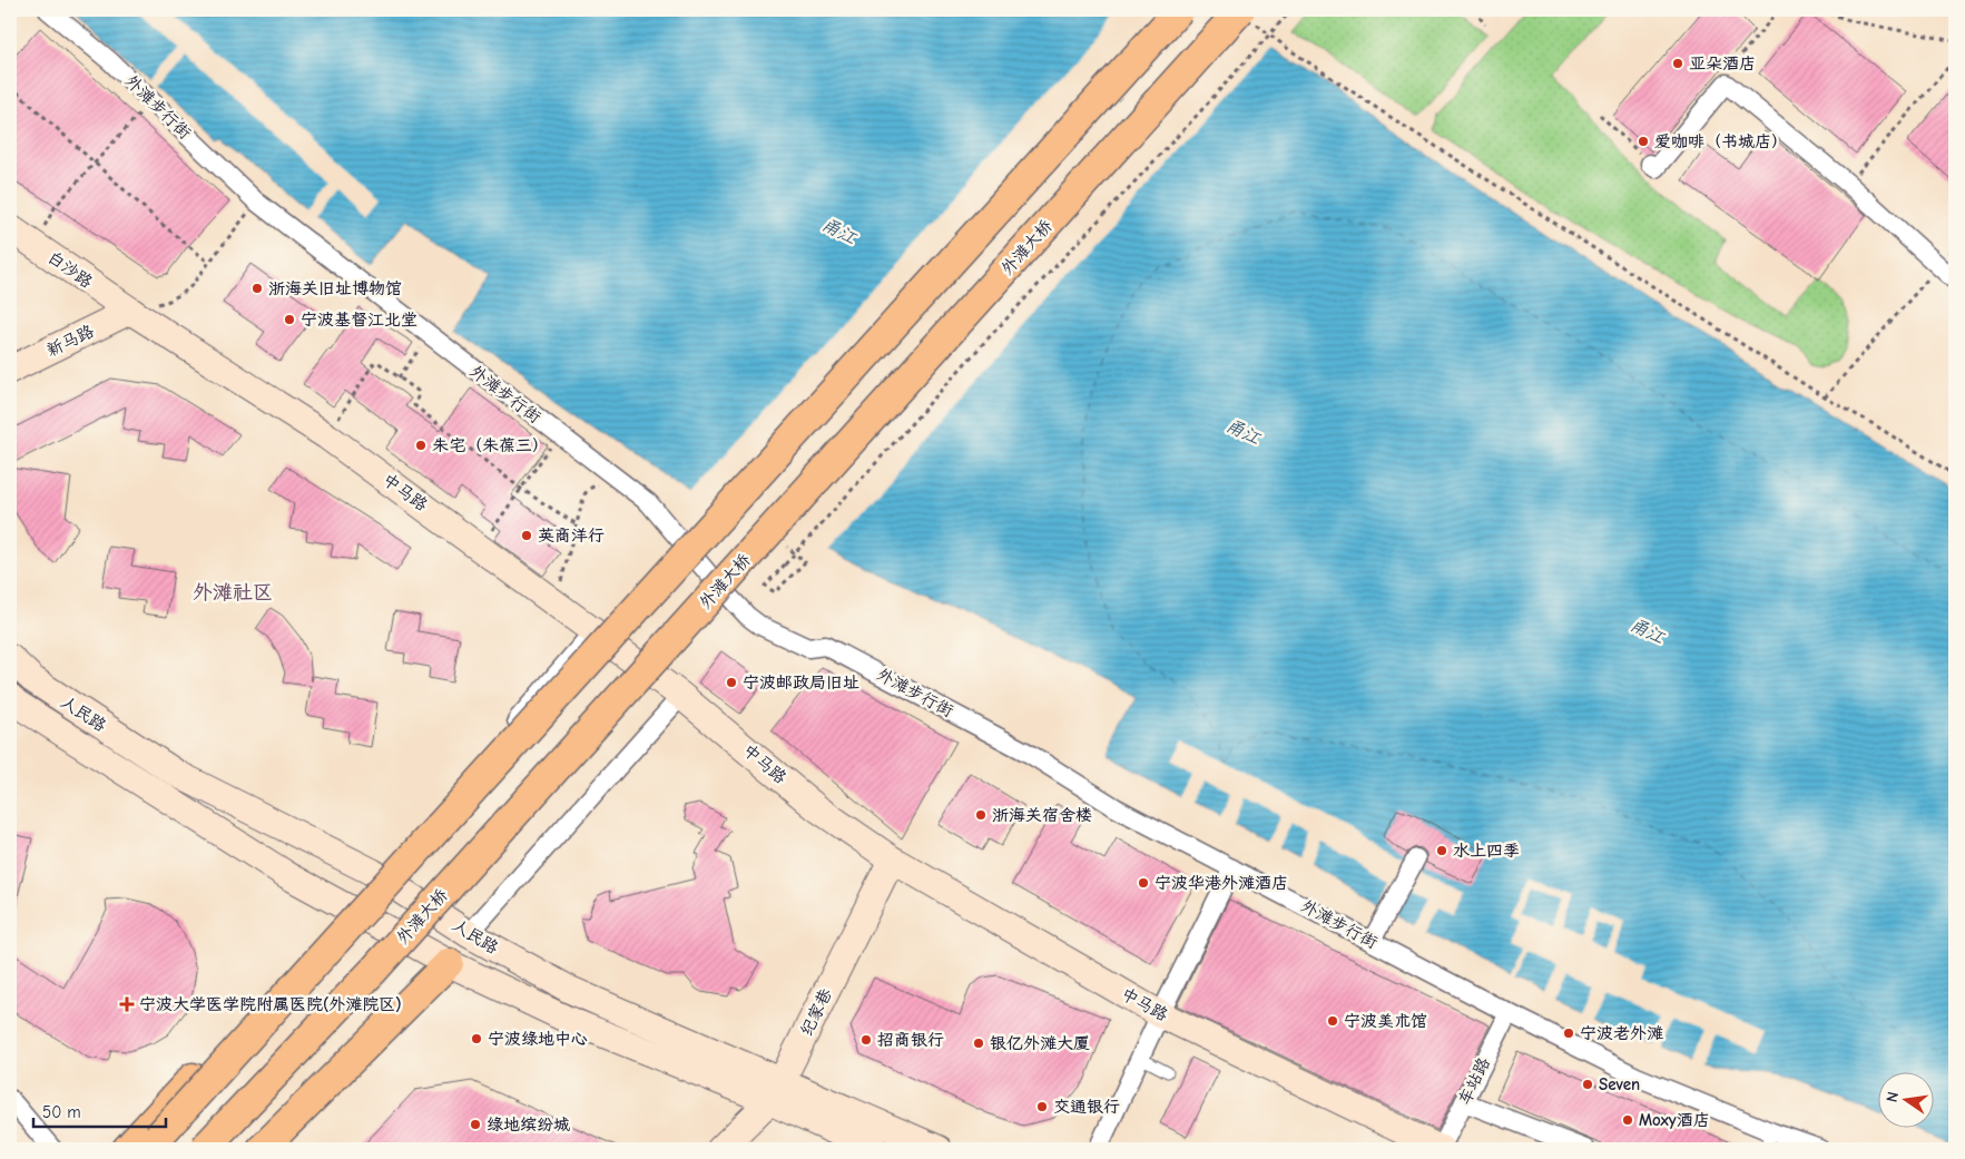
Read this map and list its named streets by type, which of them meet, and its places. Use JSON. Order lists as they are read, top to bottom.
{
  "streets": {
    "main road": ["外滩大桥"],
    "street": [
      "外滩步行街",
      "白沙路",
      "新马路",
      "中马路",
      "人民路",
      "纪家巷",
      "车站路"
    ]
  },
  "crossings": [
    ["外滩步行街", "车站路"],
    ["白沙路", "新马路"],
    ["白沙路", "中马路"],
    ["新马路", "中马路"],
    ["中马路", "纪家巷"],
    ["中马路", "车站路"],
    ["人民路", "纪家巷"]
  ],
  "districts": ["外滩社区"],
  "water": ["甬江"],
  "places": {
    "other": [
      "亚朵酒店",
      "爱咖啡（书城店）",
      "浙海关旧址博物馆",
      "宁波基督江北堂",
      "朱宅（朱葆三）",
      "英商洋行",
      "宁波邮政局旧址",
      "浙海关宿舍楼",
      "水上四季",
      "宁波华港外滩酒店",
      "宁波美术馆",
      "宁波老外滩",
      "宁波绿地中心",
      "招商银行",
      "银亿外滩大厦",
      "Seven",
      "交通银行",
      "Moxy酒店",
      "绿地缤纷城"
    ],
    "health": ["宁波大学医学院附属医院(外滩院区)"]
  },
  "scale_bar": "50 m",
  "north": "left"
}
